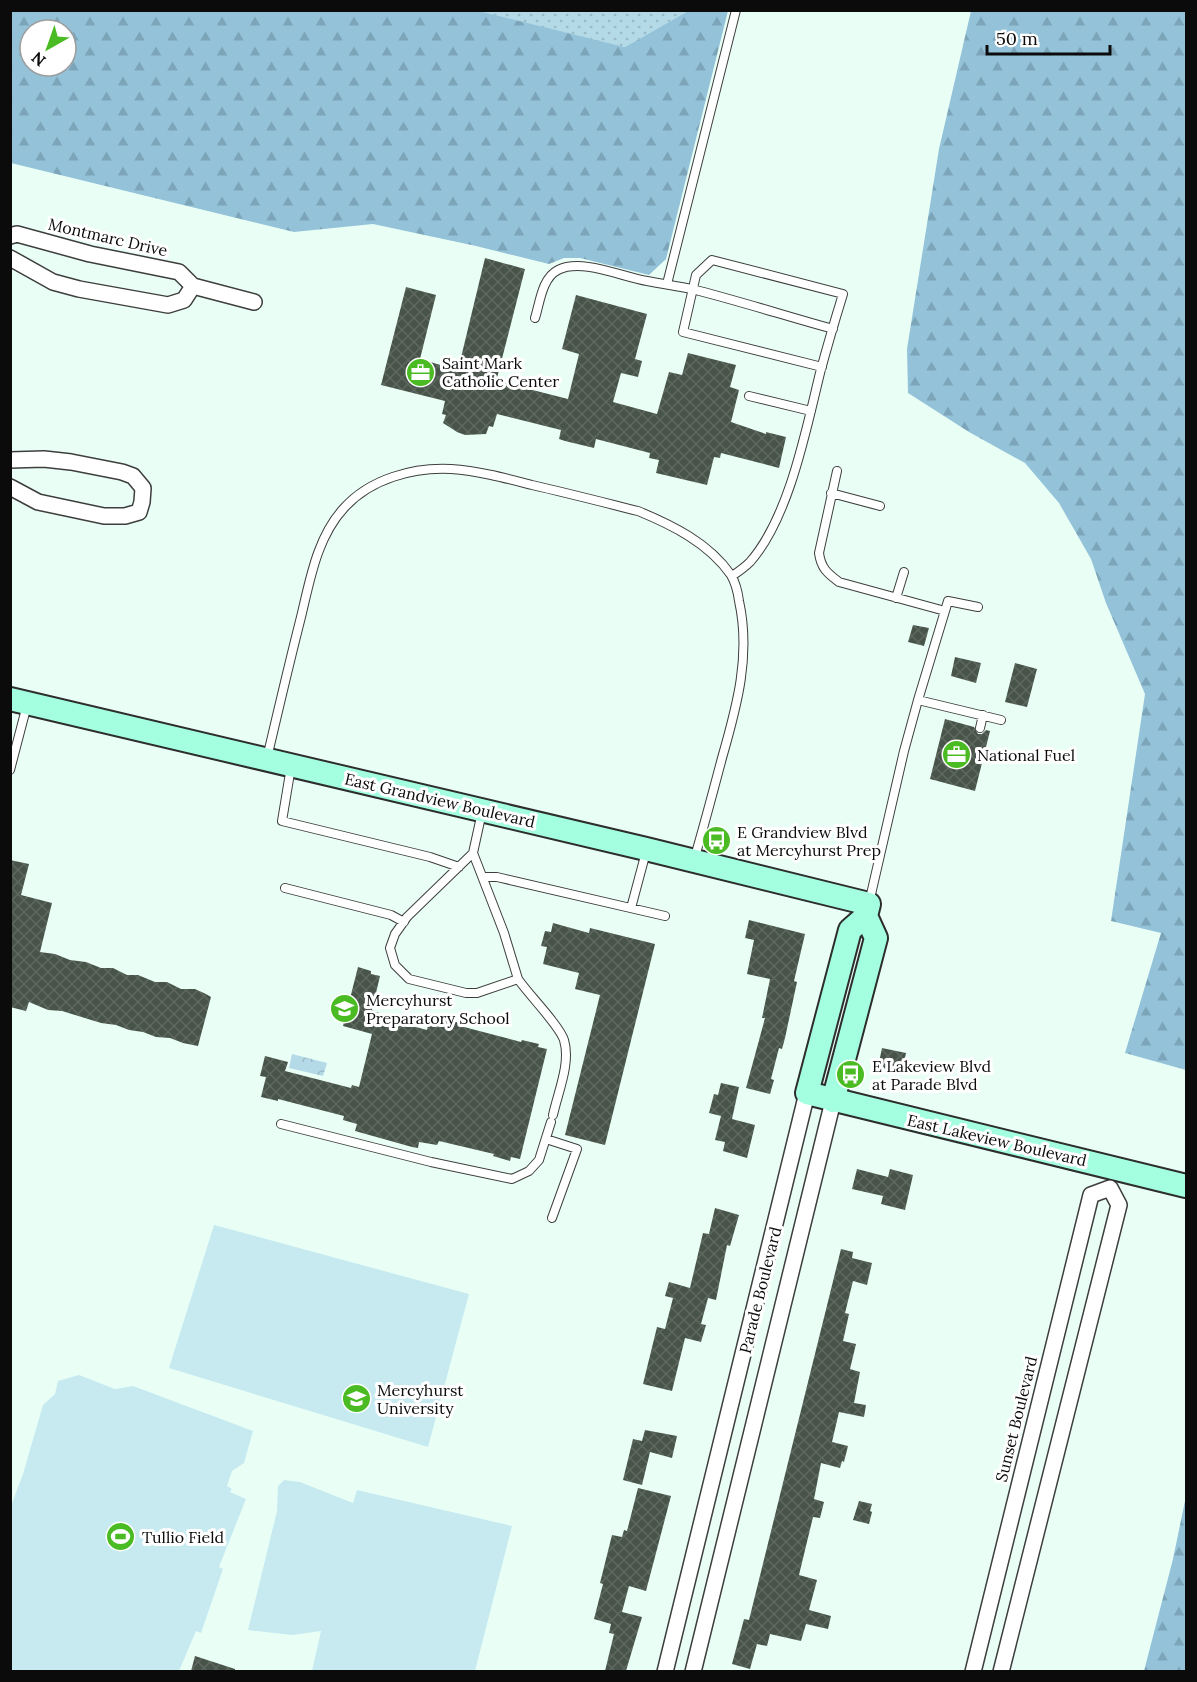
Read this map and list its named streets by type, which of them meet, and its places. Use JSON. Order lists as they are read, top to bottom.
{
  "streets": {
    "street": [
      "Montmarc Drive",
      "East Grandview Boulevard",
      "East Lakeview Boulevard",
      "Parade Boulevard",
      "Sunset Boulevard"
    ]
  },
  "crossings": [
    ["East Grandview Boulevard", "Parade Boulevard"],
    ["East Lakeview Boulevard", "Parade Boulevard"],
    ["East Lakeview Boulevard", "Sunset Boulevard"]
  ],
  "places": {
    "office": ["Saint Mark Catholic Center", "National Fuel"],
    "bus stop": ["E Grandview Blvd at Mercyhurst Prep", "E Lakeview Blvd at Parade Blvd"],
    "school or university": ["Mercyhurst Preparatory School", "Mercyhurst University"],
    "sports": ["Tullio Field"]
  },
  "scale_bar": "50 m",
  "north": "bottom left"
}
